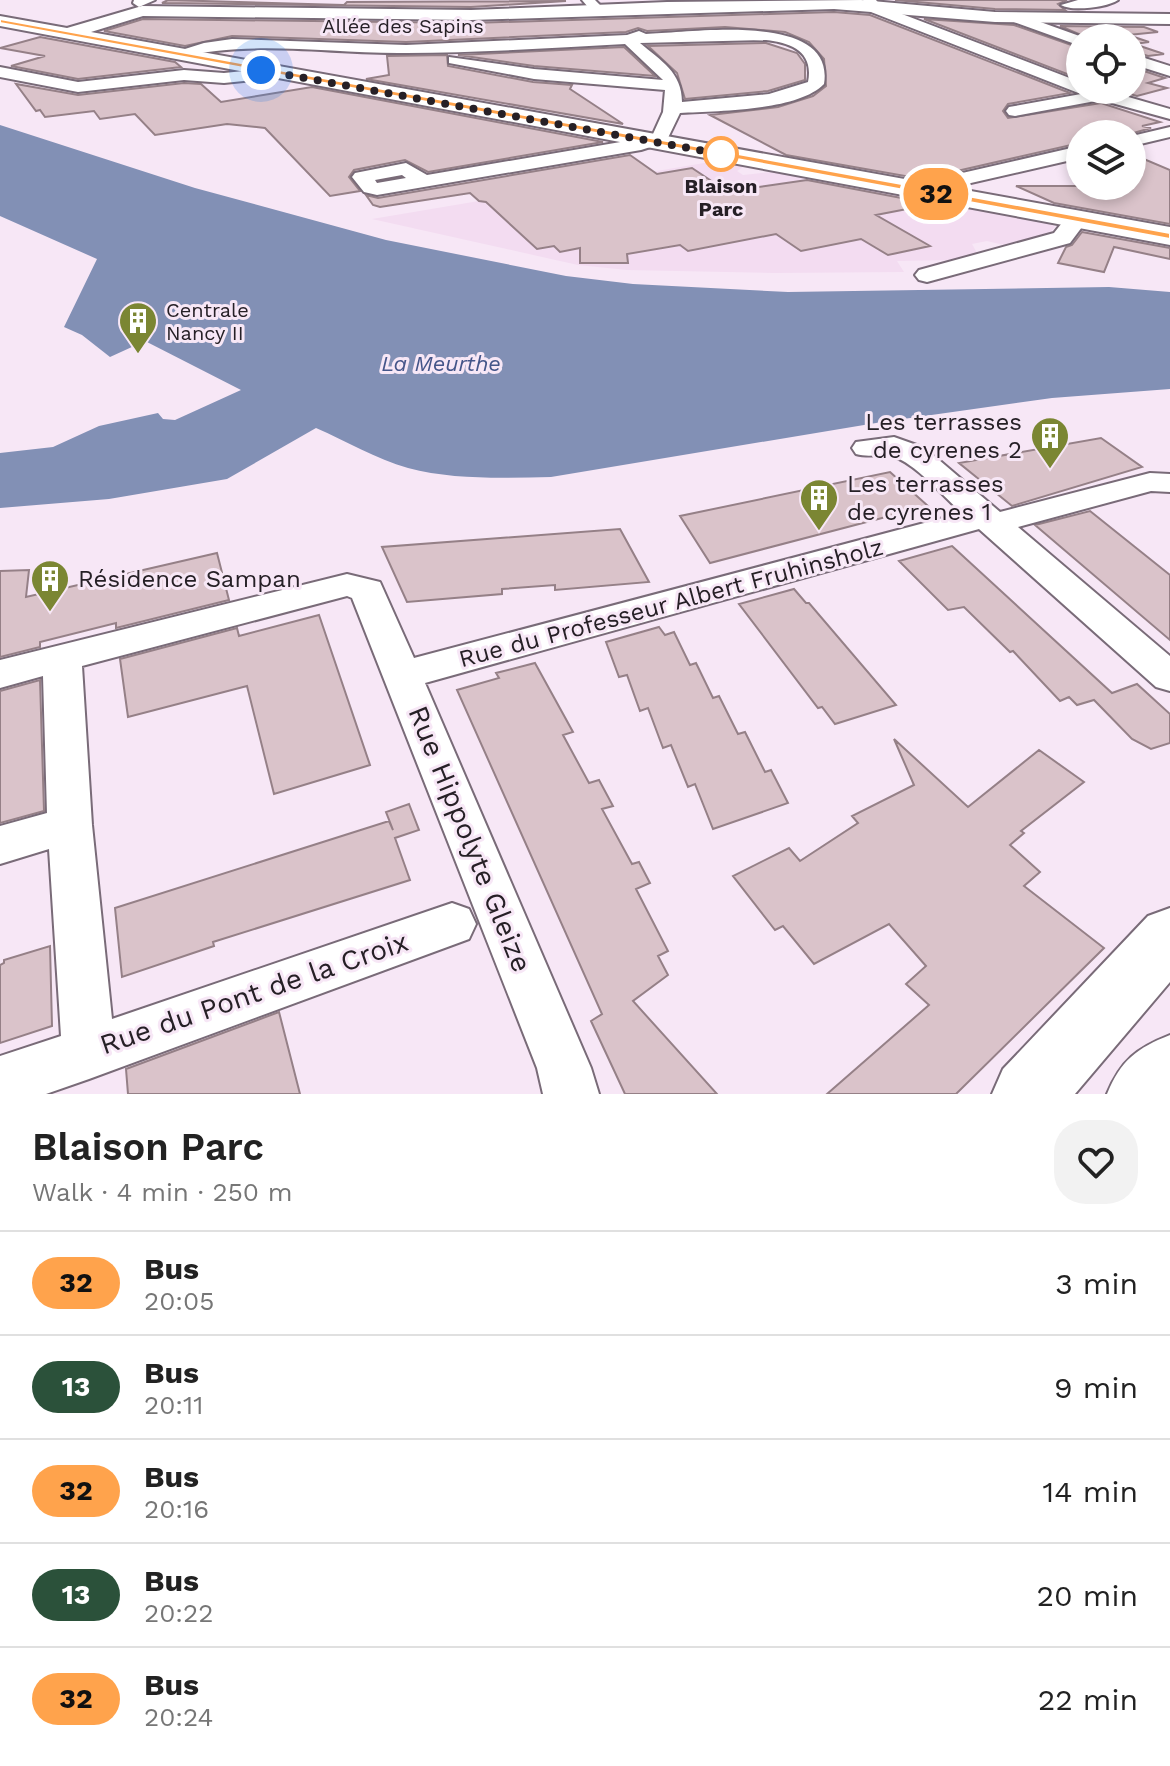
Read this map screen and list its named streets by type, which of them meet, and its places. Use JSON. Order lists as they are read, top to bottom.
{
  "streets": {
    "street": [
      "Allée des Sapins",
      "Rue du Professeur Albert Fruhinsholz",
      "Rue Hippolyte Gleize",
      "Rue du Pont de la Croix"
    ]
  },
  "crossings": [
    ["Rue du Professeur Albert Fruhinsholz", "Rue Hippolyte Gleize"],
    ["Rue Hippolyte Gleize", "Rue du Pont de la Croix"]
  ],
  "water": ["La Meurthe"],
  "places": {
    "other": ["Blaison Parc"],
    "building": [
      "Centrale Nancy II",
      "Les terrasses de cyrenes 2",
      "Les terrasses de cyrenes 1",
      "Résidence Sampan"
    ]
  },
  "lines": ["bus line 32"],
  "page": {
    "on_map": "32",
    "heading": ["Blaison Parc", "Walk · 4 min · 250 m"],
    "list": [
      {
        "mark": "32",
        "name": "Bus",
        "note": "20:05",
        "value": "3 min"
      },
      {
        "mark": "13",
        "name": "Bus",
        "note": "20:11",
        "value": "9 min"
      },
      {
        "mark": "32",
        "name": "Bus",
        "note": "20:16",
        "value": "14 min"
      },
      {
        "mark": "13",
        "name": "Bus",
        "note": "20:22",
        "value": "20 min"
      },
      {
        "mark": "32",
        "name": "Bus",
        "note": "20:24",
        "value": "22 min"
      }
    ]
  }
}
